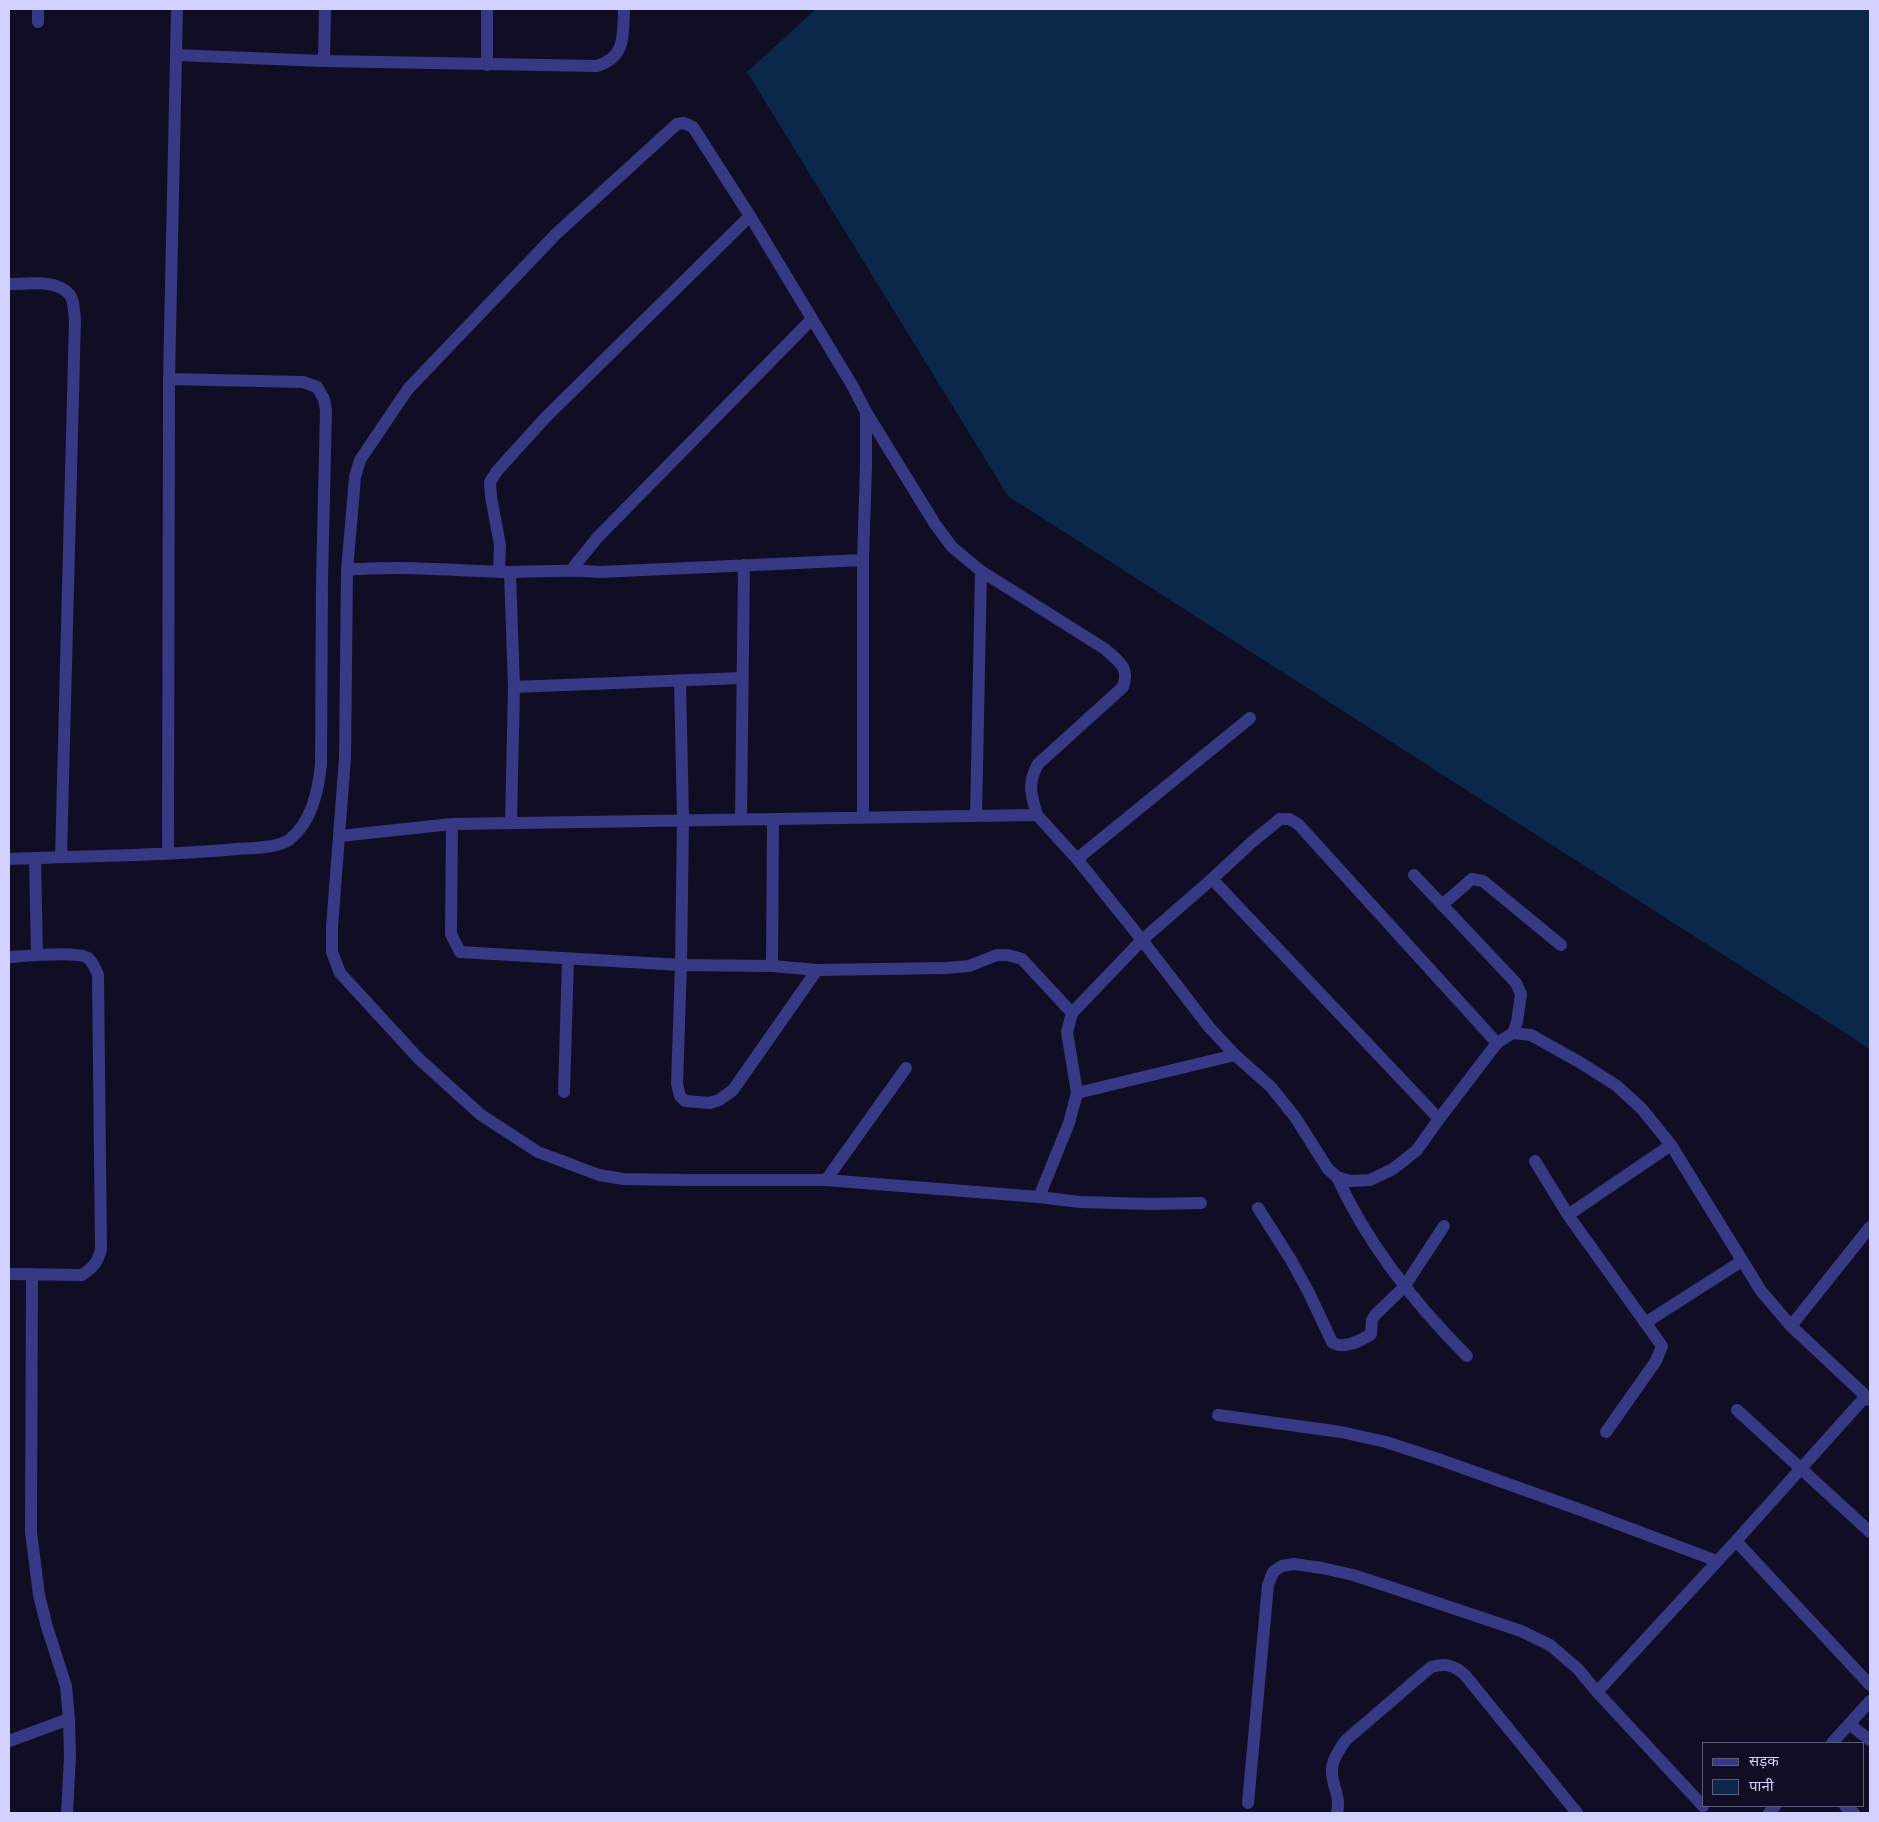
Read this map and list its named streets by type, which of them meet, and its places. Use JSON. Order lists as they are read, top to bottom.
{
  "legend": ["सड़क", "पानी"]
}
